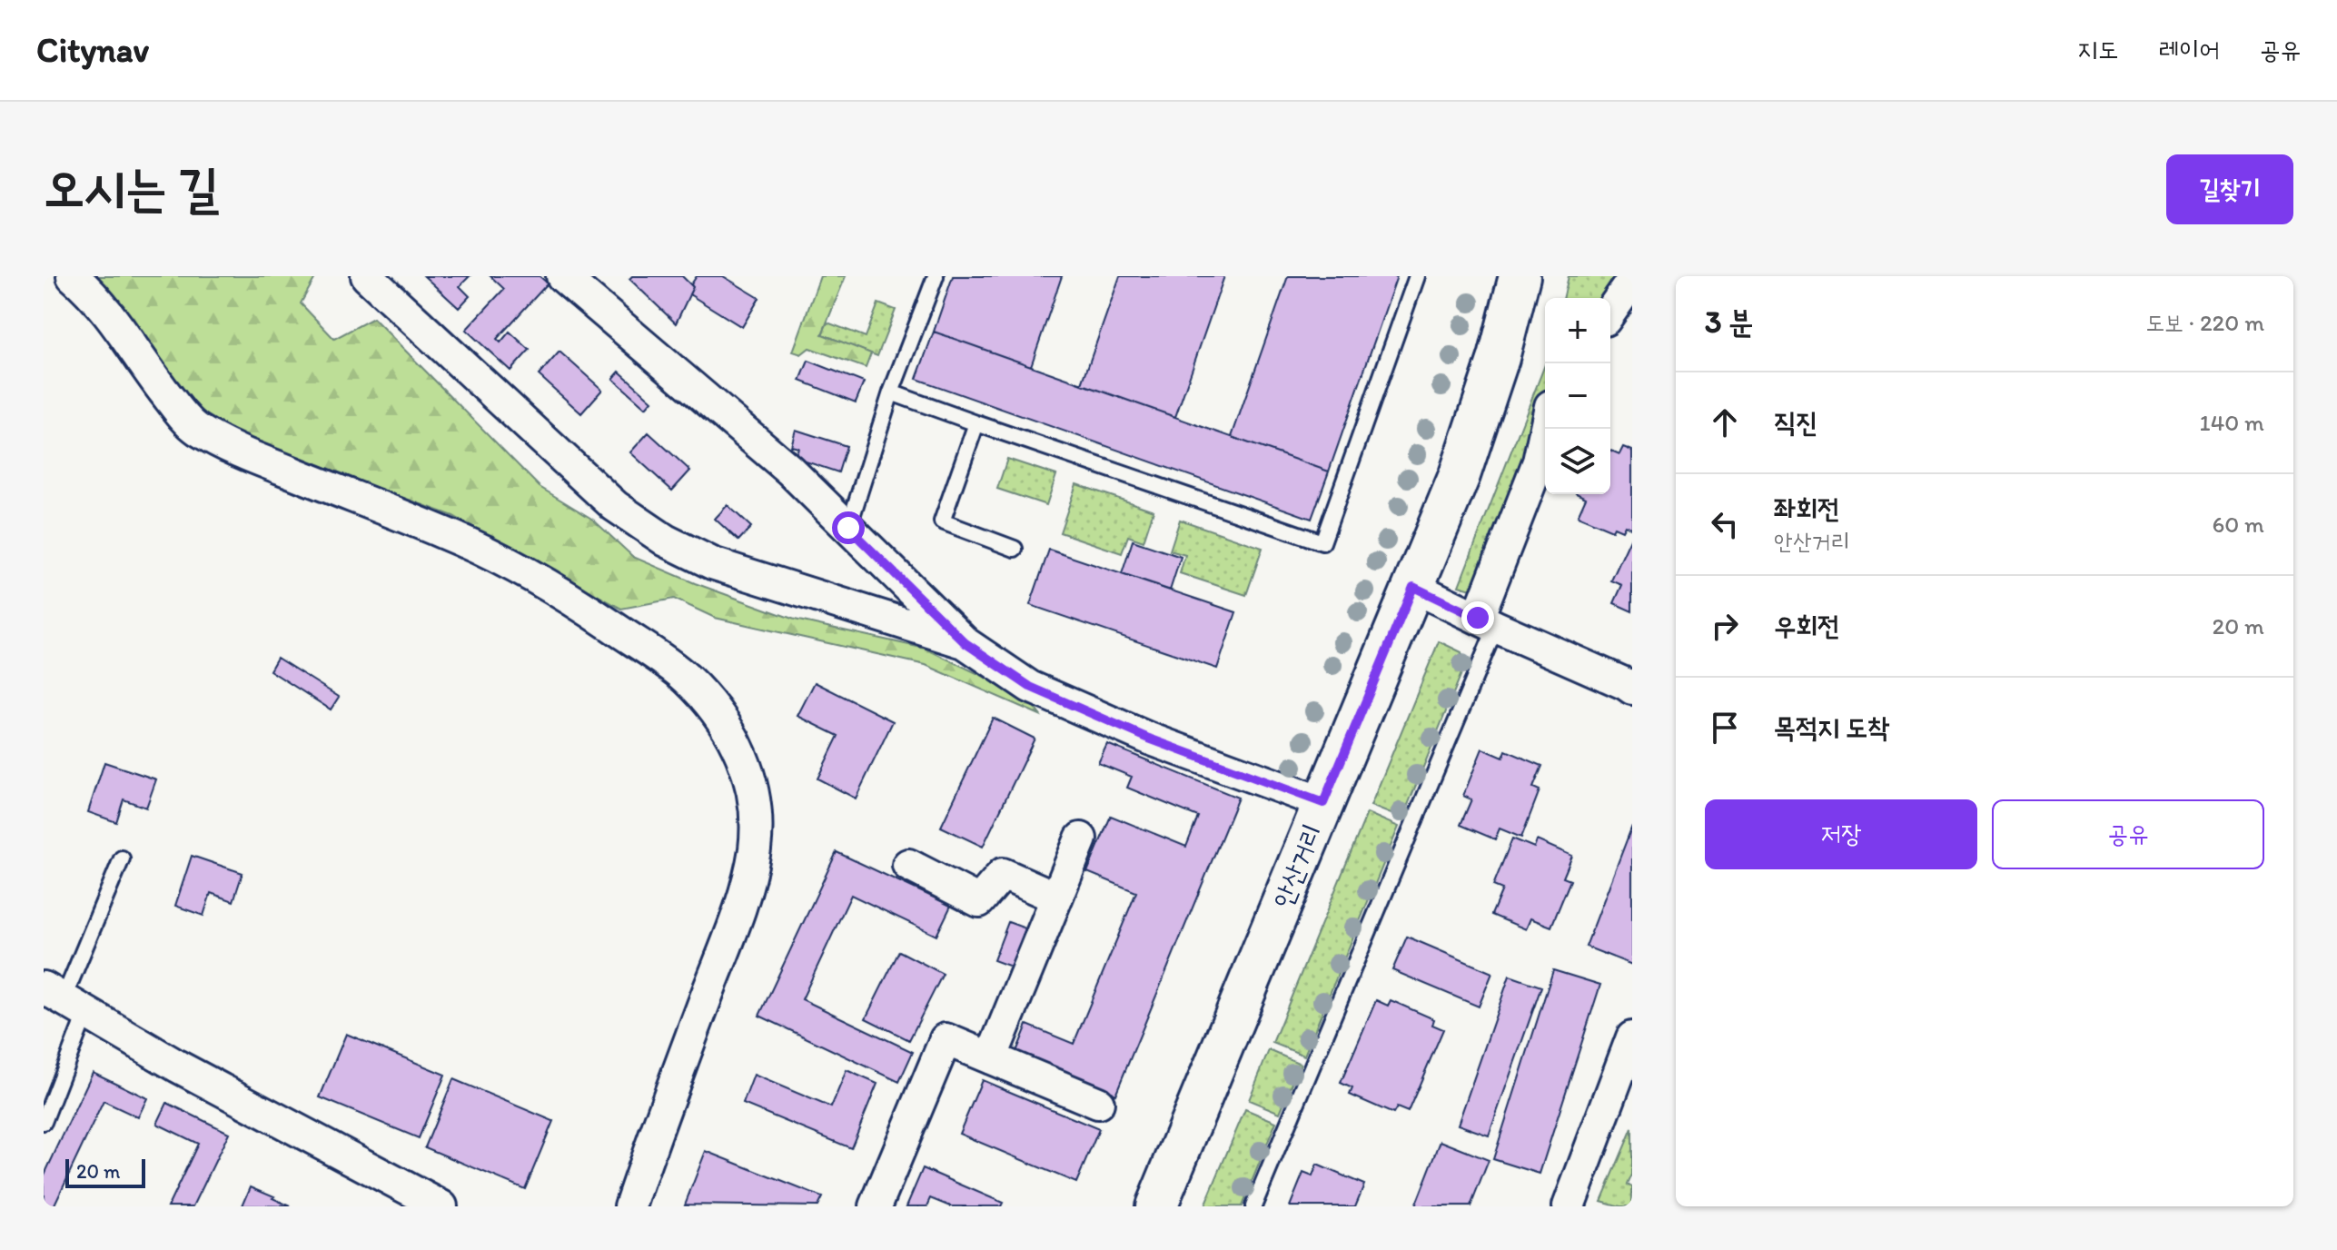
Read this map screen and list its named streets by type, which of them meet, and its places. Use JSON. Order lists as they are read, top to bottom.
{
  "streets": {
    "main road": ["안산거리"]
  },
  "scale_bar": "20 m",
  "page": {
    "header": "Citynav",
    "nav": ["지도", "레이어", "공유"],
    "buttons": [
      "길찾기",
      ["저장", "공유"]
    ],
    "title": "오시는 길",
    "heading": ["3 분", "도보 · 220 m"],
    "map_buttons": ["+", "−"],
    "list": [
      ["직진", "140 m"],
      ["좌회전", "안산거리", "60 m"],
      ["우회전", "20 m"],
      "목적지 도착"
    ],
    "scale": "20 m"
  }
}
